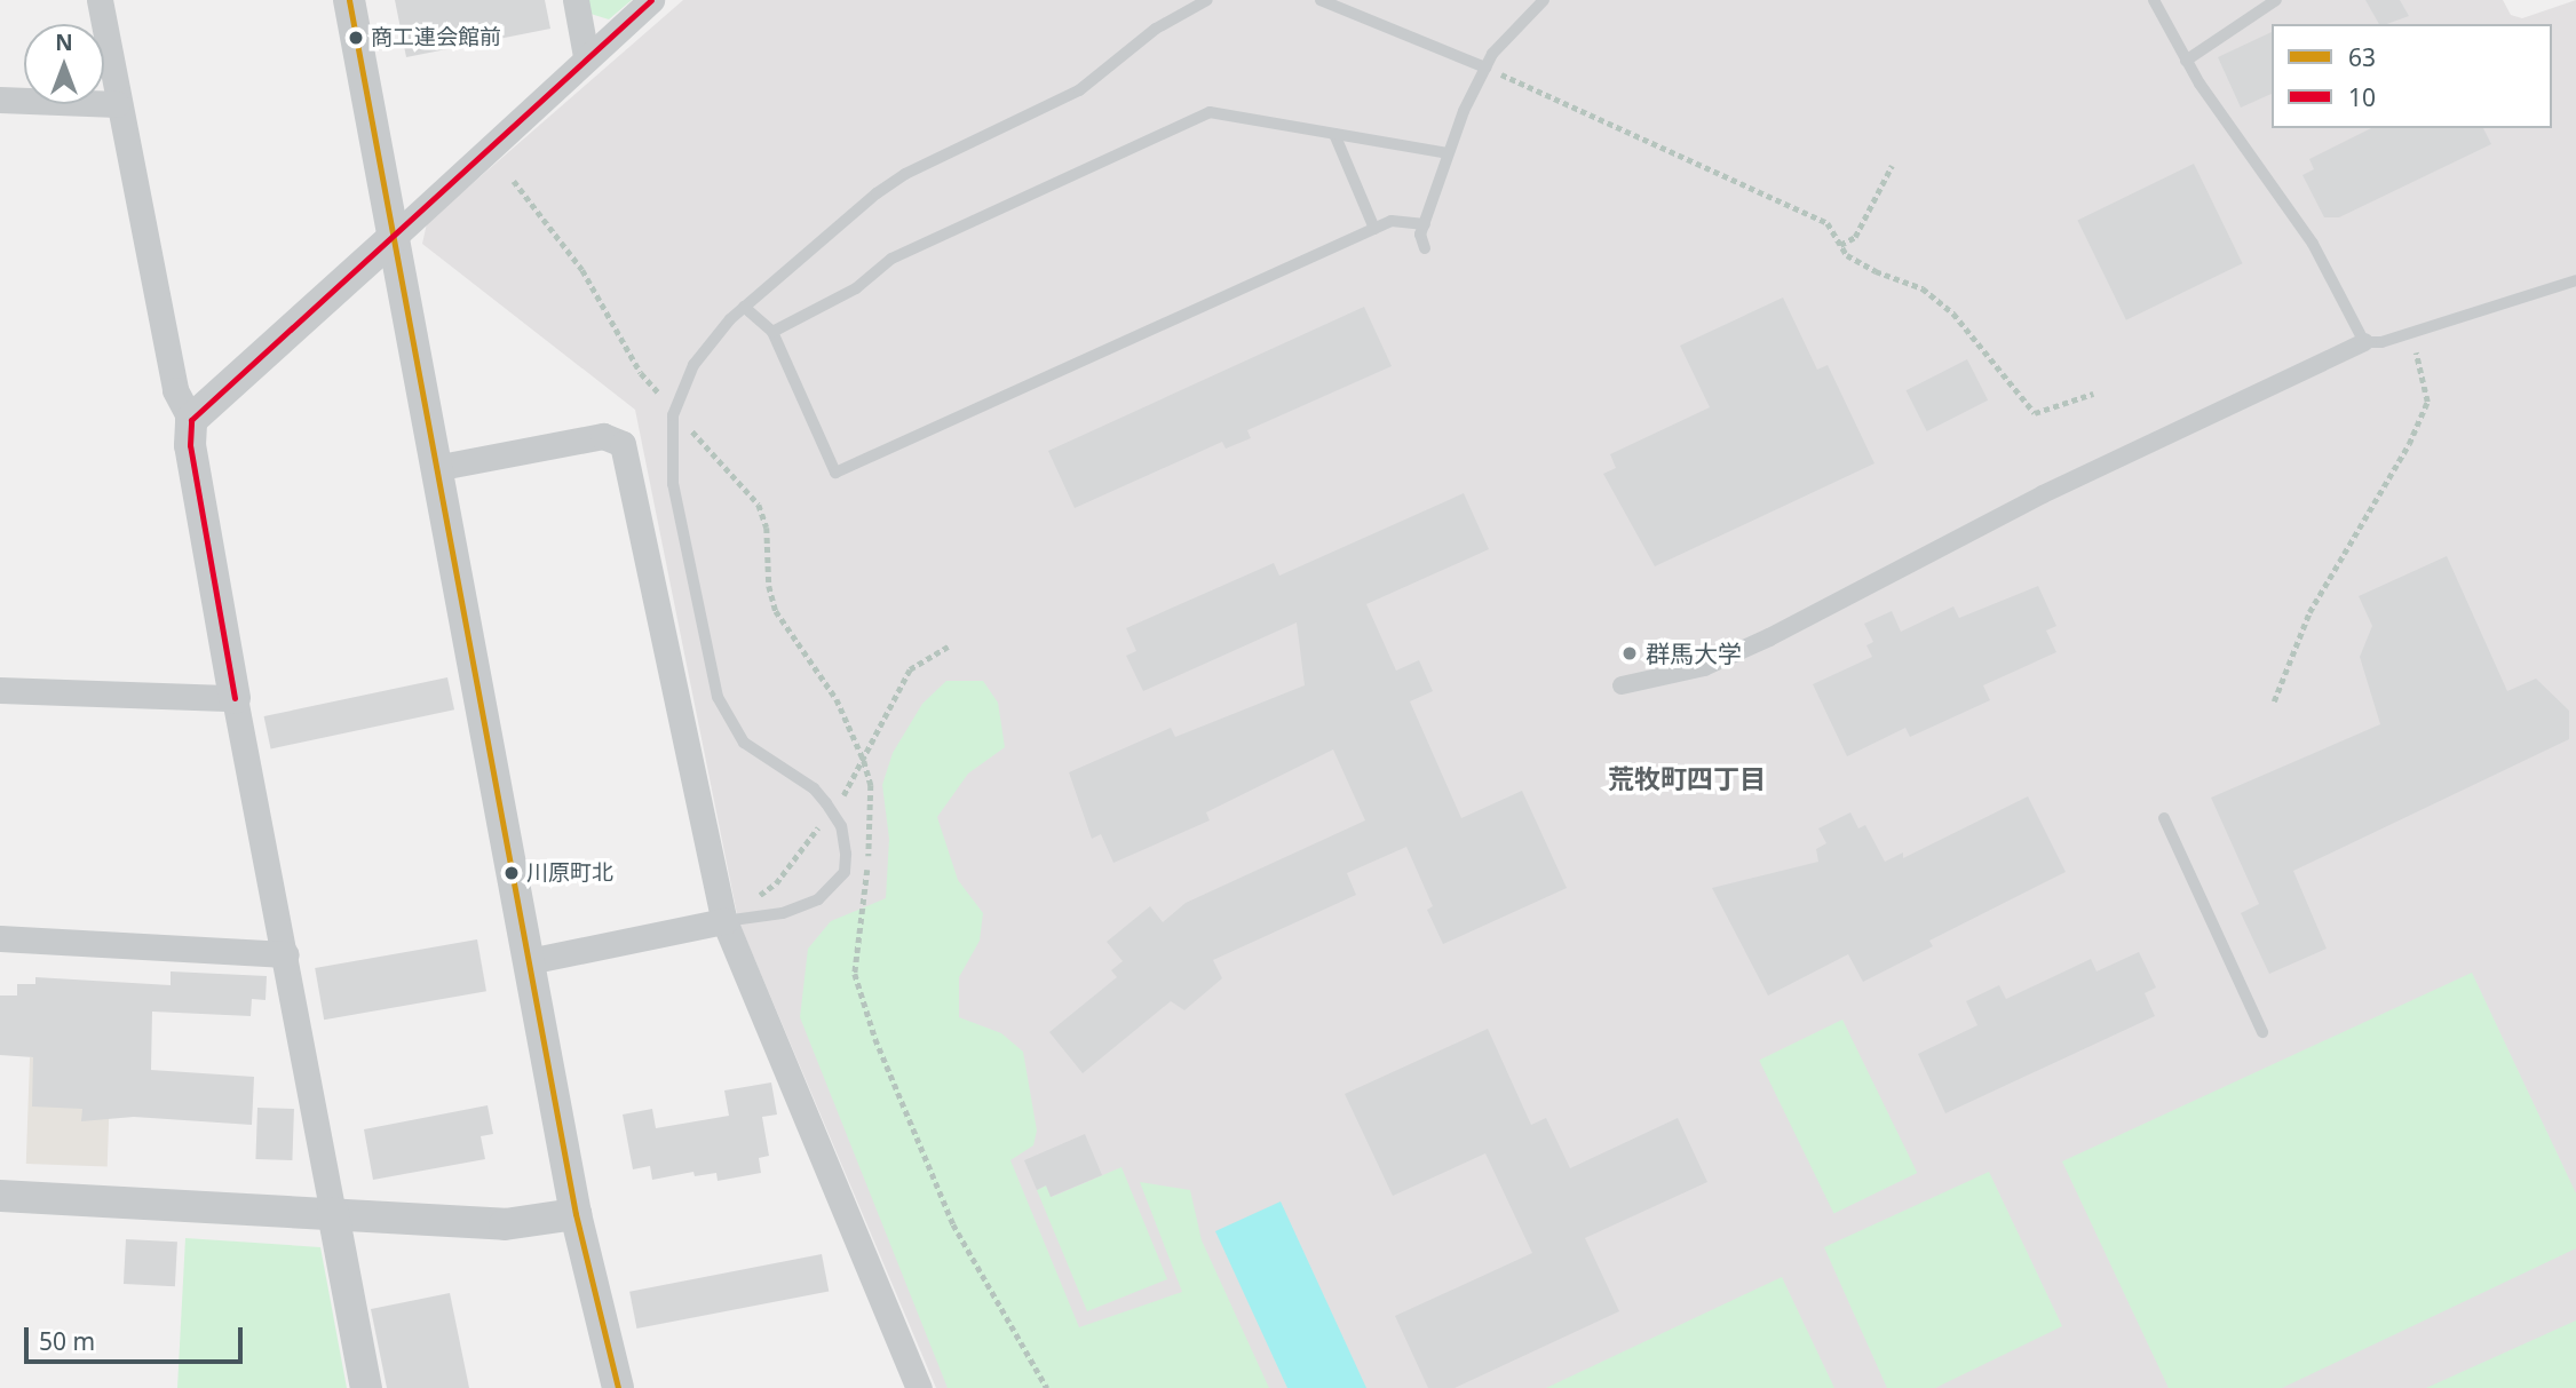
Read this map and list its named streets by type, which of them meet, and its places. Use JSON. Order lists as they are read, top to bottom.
{
  "districts": ["荒牧町四丁目"],
  "places": ["商工連会館前", "群馬大学", "川原町北"],
  "lines": ["transit line 63", "transit line 10"],
  "legend": ["63", "10"],
  "scale_bar": "50 m",
  "north": "top"
}
